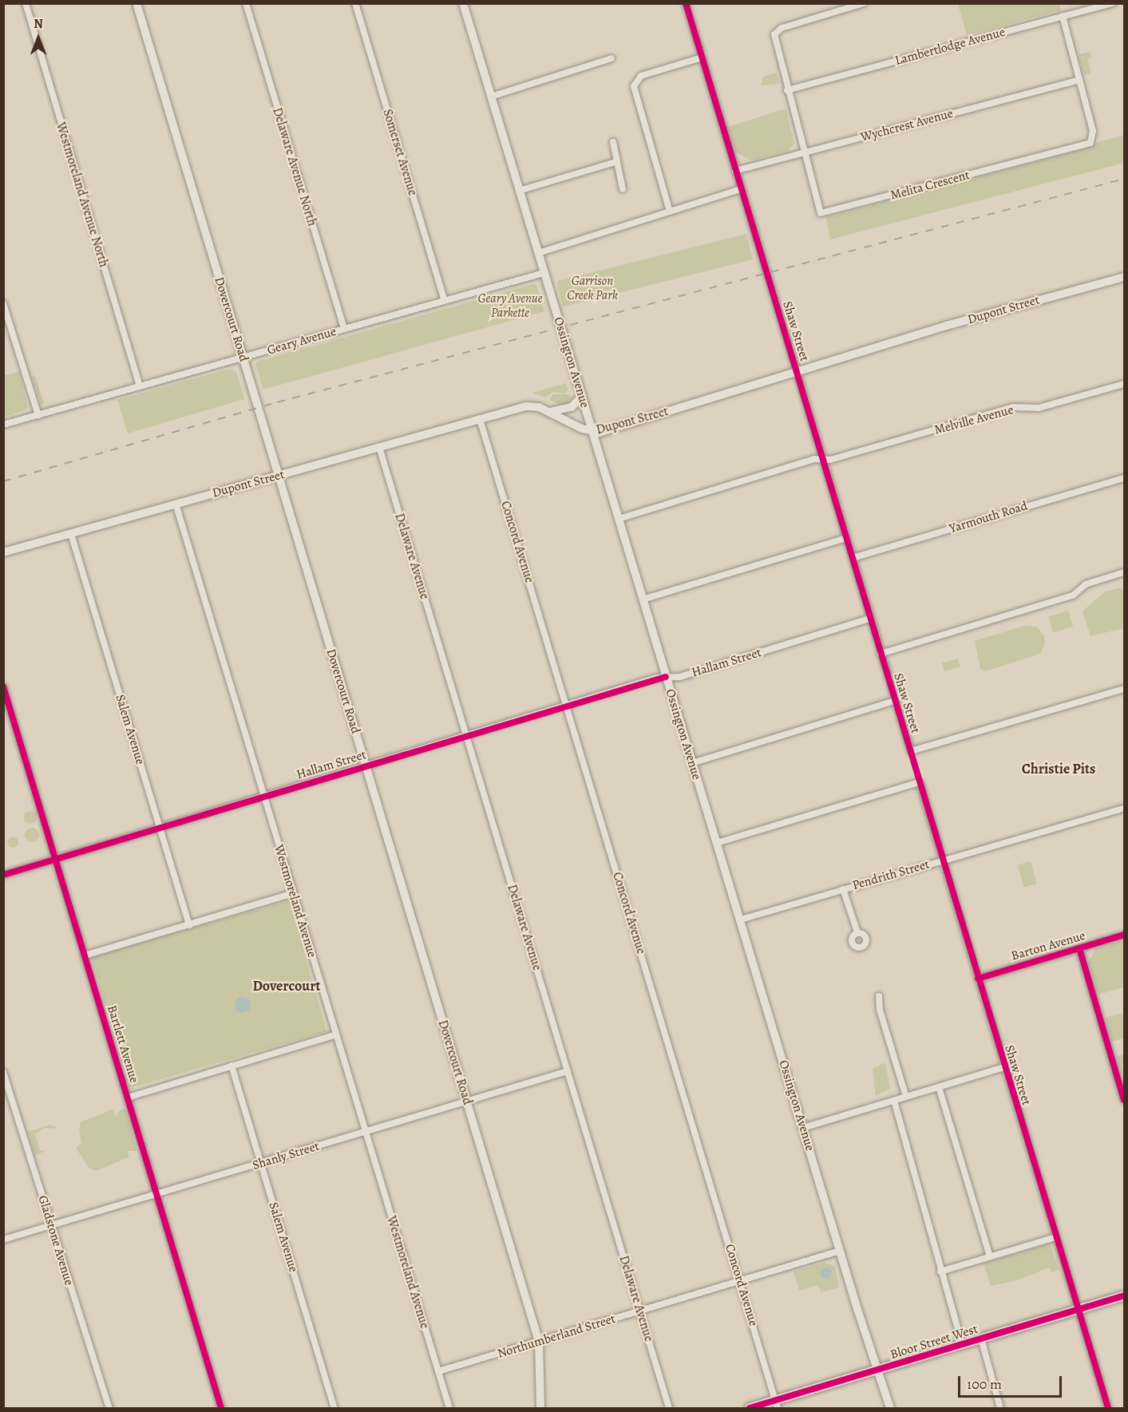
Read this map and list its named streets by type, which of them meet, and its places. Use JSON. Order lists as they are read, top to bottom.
{
  "streets": {
    "main road": ["Bloor Street West"],
    "street": [
      "Lambertlodge Avenue",
      "Wychcrest Avenue",
      "Somerset Avenue",
      "Delaware Avenue North",
      "Melita Crescent",
      "Westmoreland Avenue North",
      "Dupont Street",
      "Dovercourt Road",
      "Shaw Street",
      "Geary Avenue",
      "Ossington Avenue",
      "Melville Avenue",
      "Yarmouth Road",
      "Concord Avenue",
      "Delaware Avenue",
      "Hallam Street",
      "Salem Avenue",
      "Pendrith Street",
      "Westmoreland Avenue",
      "Barton Avenue",
      "Bartlett Avenue",
      "Shanly Street",
      "Gladstone Avenue",
      "Northumberland Street"
    ]
  },
  "crossings": [
    ["Lambertlodge Avenue", "Melita Crescent"],
    ["Wychcrest Avenue", "Melita Crescent"],
    ["Wychcrest Avenue", "Shaw Street"],
    ["Somerset Avenue", "Geary Avenue"],
    ["Delaware Avenue North", "Geary Avenue"],
    ["Westmoreland Avenue North", "Geary Avenue"],
    ["Dupont Street", "Dovercourt Road"],
    ["Dupont Street", "Shaw Street"],
    ["Dupont Street", "Ossington Avenue"],
    ["Dupont Street", "Concord Avenue"],
    ["Dupont Street", "Delaware Avenue"],
    ["Dupont Street", "Salem Avenue"],
    ["Dupont Street", "Westmoreland Avenue"],
    ["Dovercourt Road", "Geary Avenue"],
    ["Dovercourt Road", "Hallam Street"],
    ["Dovercourt Road", "Shanly Street"],
    ["Dovercourt Road", "Northumberland Street"],
    ["Shaw Street", "Ossington Avenue"],
    ["Shaw Street", "Melville Avenue"],
    ["Shaw Street", "Yarmouth Road"],
    ["Shaw Street", "Hallam Street"],
    ["Shaw Street", "Pendrith Street"],
    ["Shaw Street", "Barton Avenue"],
    ["Shaw Street", "Bloor Street West"],
    ["Geary Avenue", "Ossington Avenue"],
    ["Ossington Avenue", "Melville Avenue"],
    ["Ossington Avenue", "Hallam Street"],
    ["Ossington Avenue", "Pendrith Street"],
    ["Ossington Avenue", "Northumberland Street"],
    ["Ossington Avenue", "Bloor Street West"],
    ["Concord Avenue", "Hallam Street"],
    ["Concord Avenue", "Northumberland Street"],
    ["Concord Avenue", "Bloor Street West"],
    ["Delaware Avenue", "Hallam Street"],
    ["Delaware Avenue", "Shanly Street"],
    ["Delaware Avenue", "Northumberland Street"],
    ["Hallam Street", "Salem Avenue"],
    ["Hallam Street", "Westmoreland Avenue"],
    ["Hallam Street", "Bartlett Avenue"],
    ["Salem Avenue", "Shanly Street"],
    ["Westmoreland Avenue", "Shanly Street"],
    ["Westmoreland Avenue", "Northumberland Street"],
    ["Bartlett Avenue", "Shanly Street"],
    ["Shanly Street", "Gladstone Avenue"]
  ],
  "districts": ["Christie Pits", "Dovercourt"],
  "parks": ["Garrison Creek Park", "Geary Avenue Parkette"],
  "scale_bar": "100 m",
  "north": "top"
}
